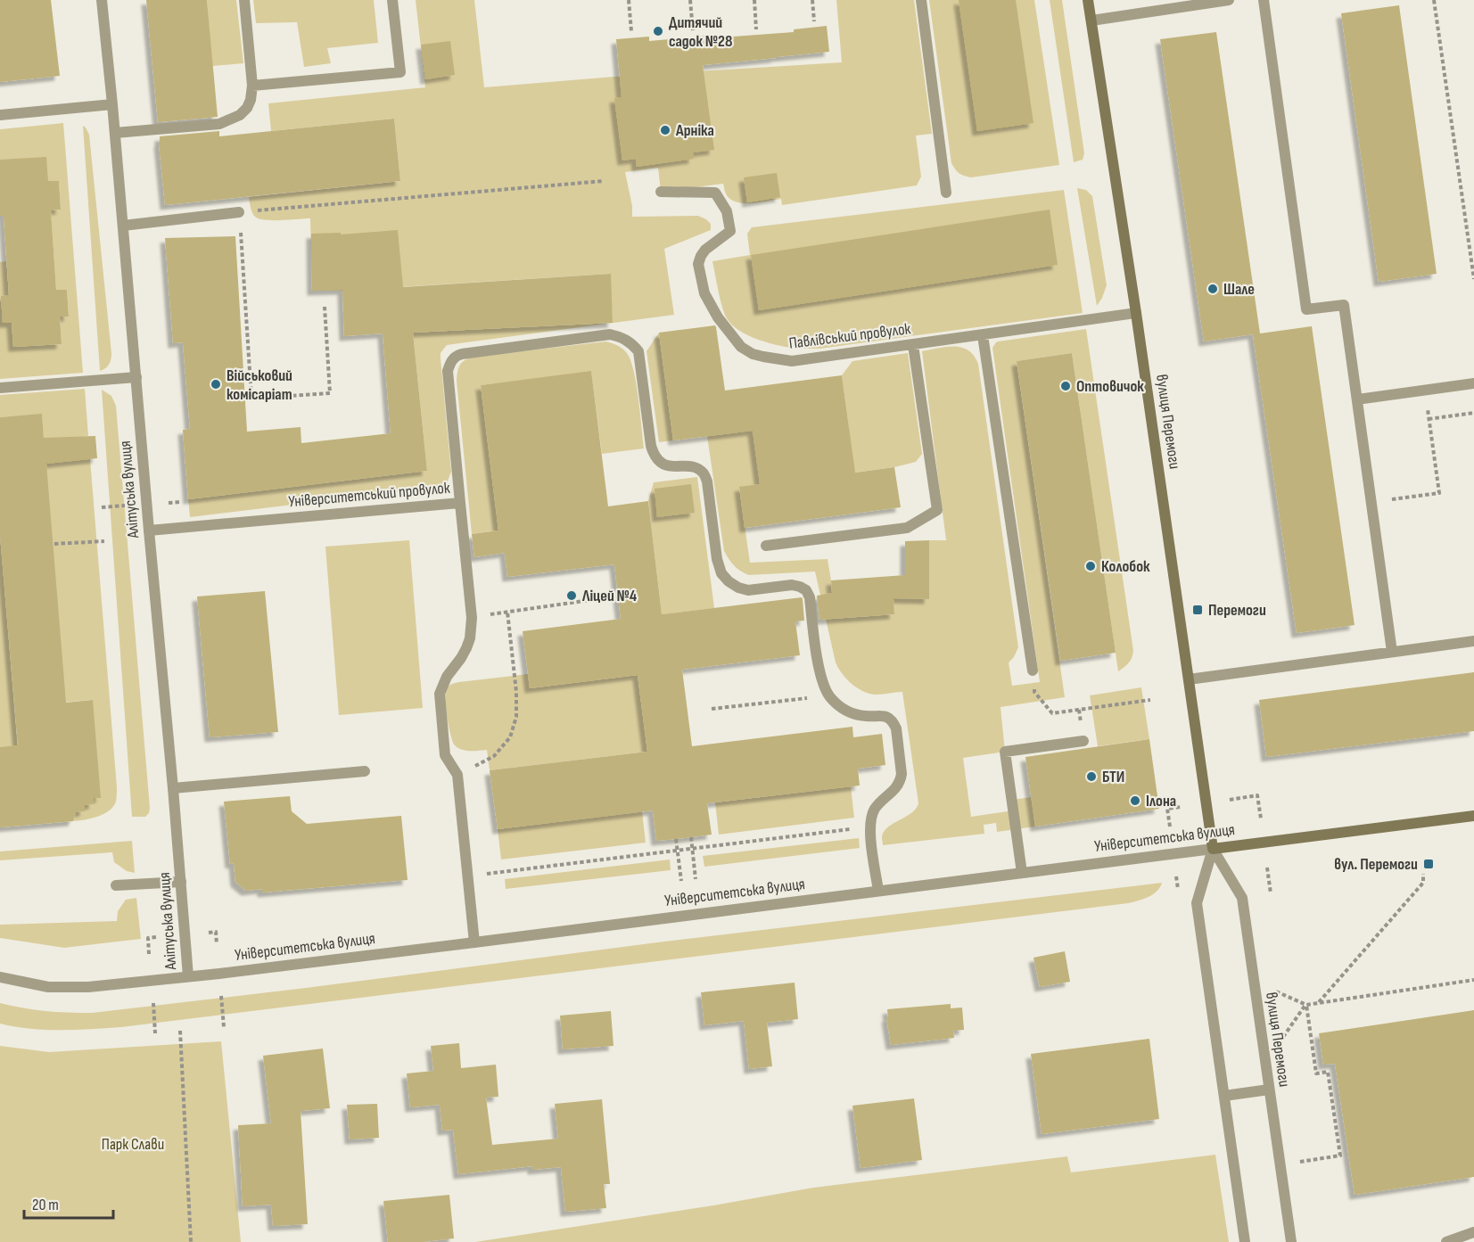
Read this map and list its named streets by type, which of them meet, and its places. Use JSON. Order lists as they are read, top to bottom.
{
  "streets": {
    "main road": ["вулиця Перемоги", "Університетська вулиця"],
    "street": ["Павлівський провулок", "Алітуська вулиця", "Університетський провулок"]
  },
  "crossings": [
    ["Павлівський провулок", "вулиця Перемоги"],
    ["вулиця Перемоги", "Університетська вулиця"],
    ["Алітуська вулиця", "Університетський провулок"],
    ["Алітуська вулиця", "Університетська вулиця"],
    ["Університетський провулок", "Університетська вулиця"]
  ],
  "parks": ["Парк Слави"],
  "places": {
    "other": [
      "Дитячий садок №28",
      "Арніка",
      "Шале",
      "Військовий комісаріат",
      "Оптовичок",
      "Колобок",
      "Ліцей №4",
      "БТИ",
      "Ілона"
    ],
    "transit": ["Перемоги", "вул. Перемоги"]
  },
  "scale_bar": "20 m"
}
